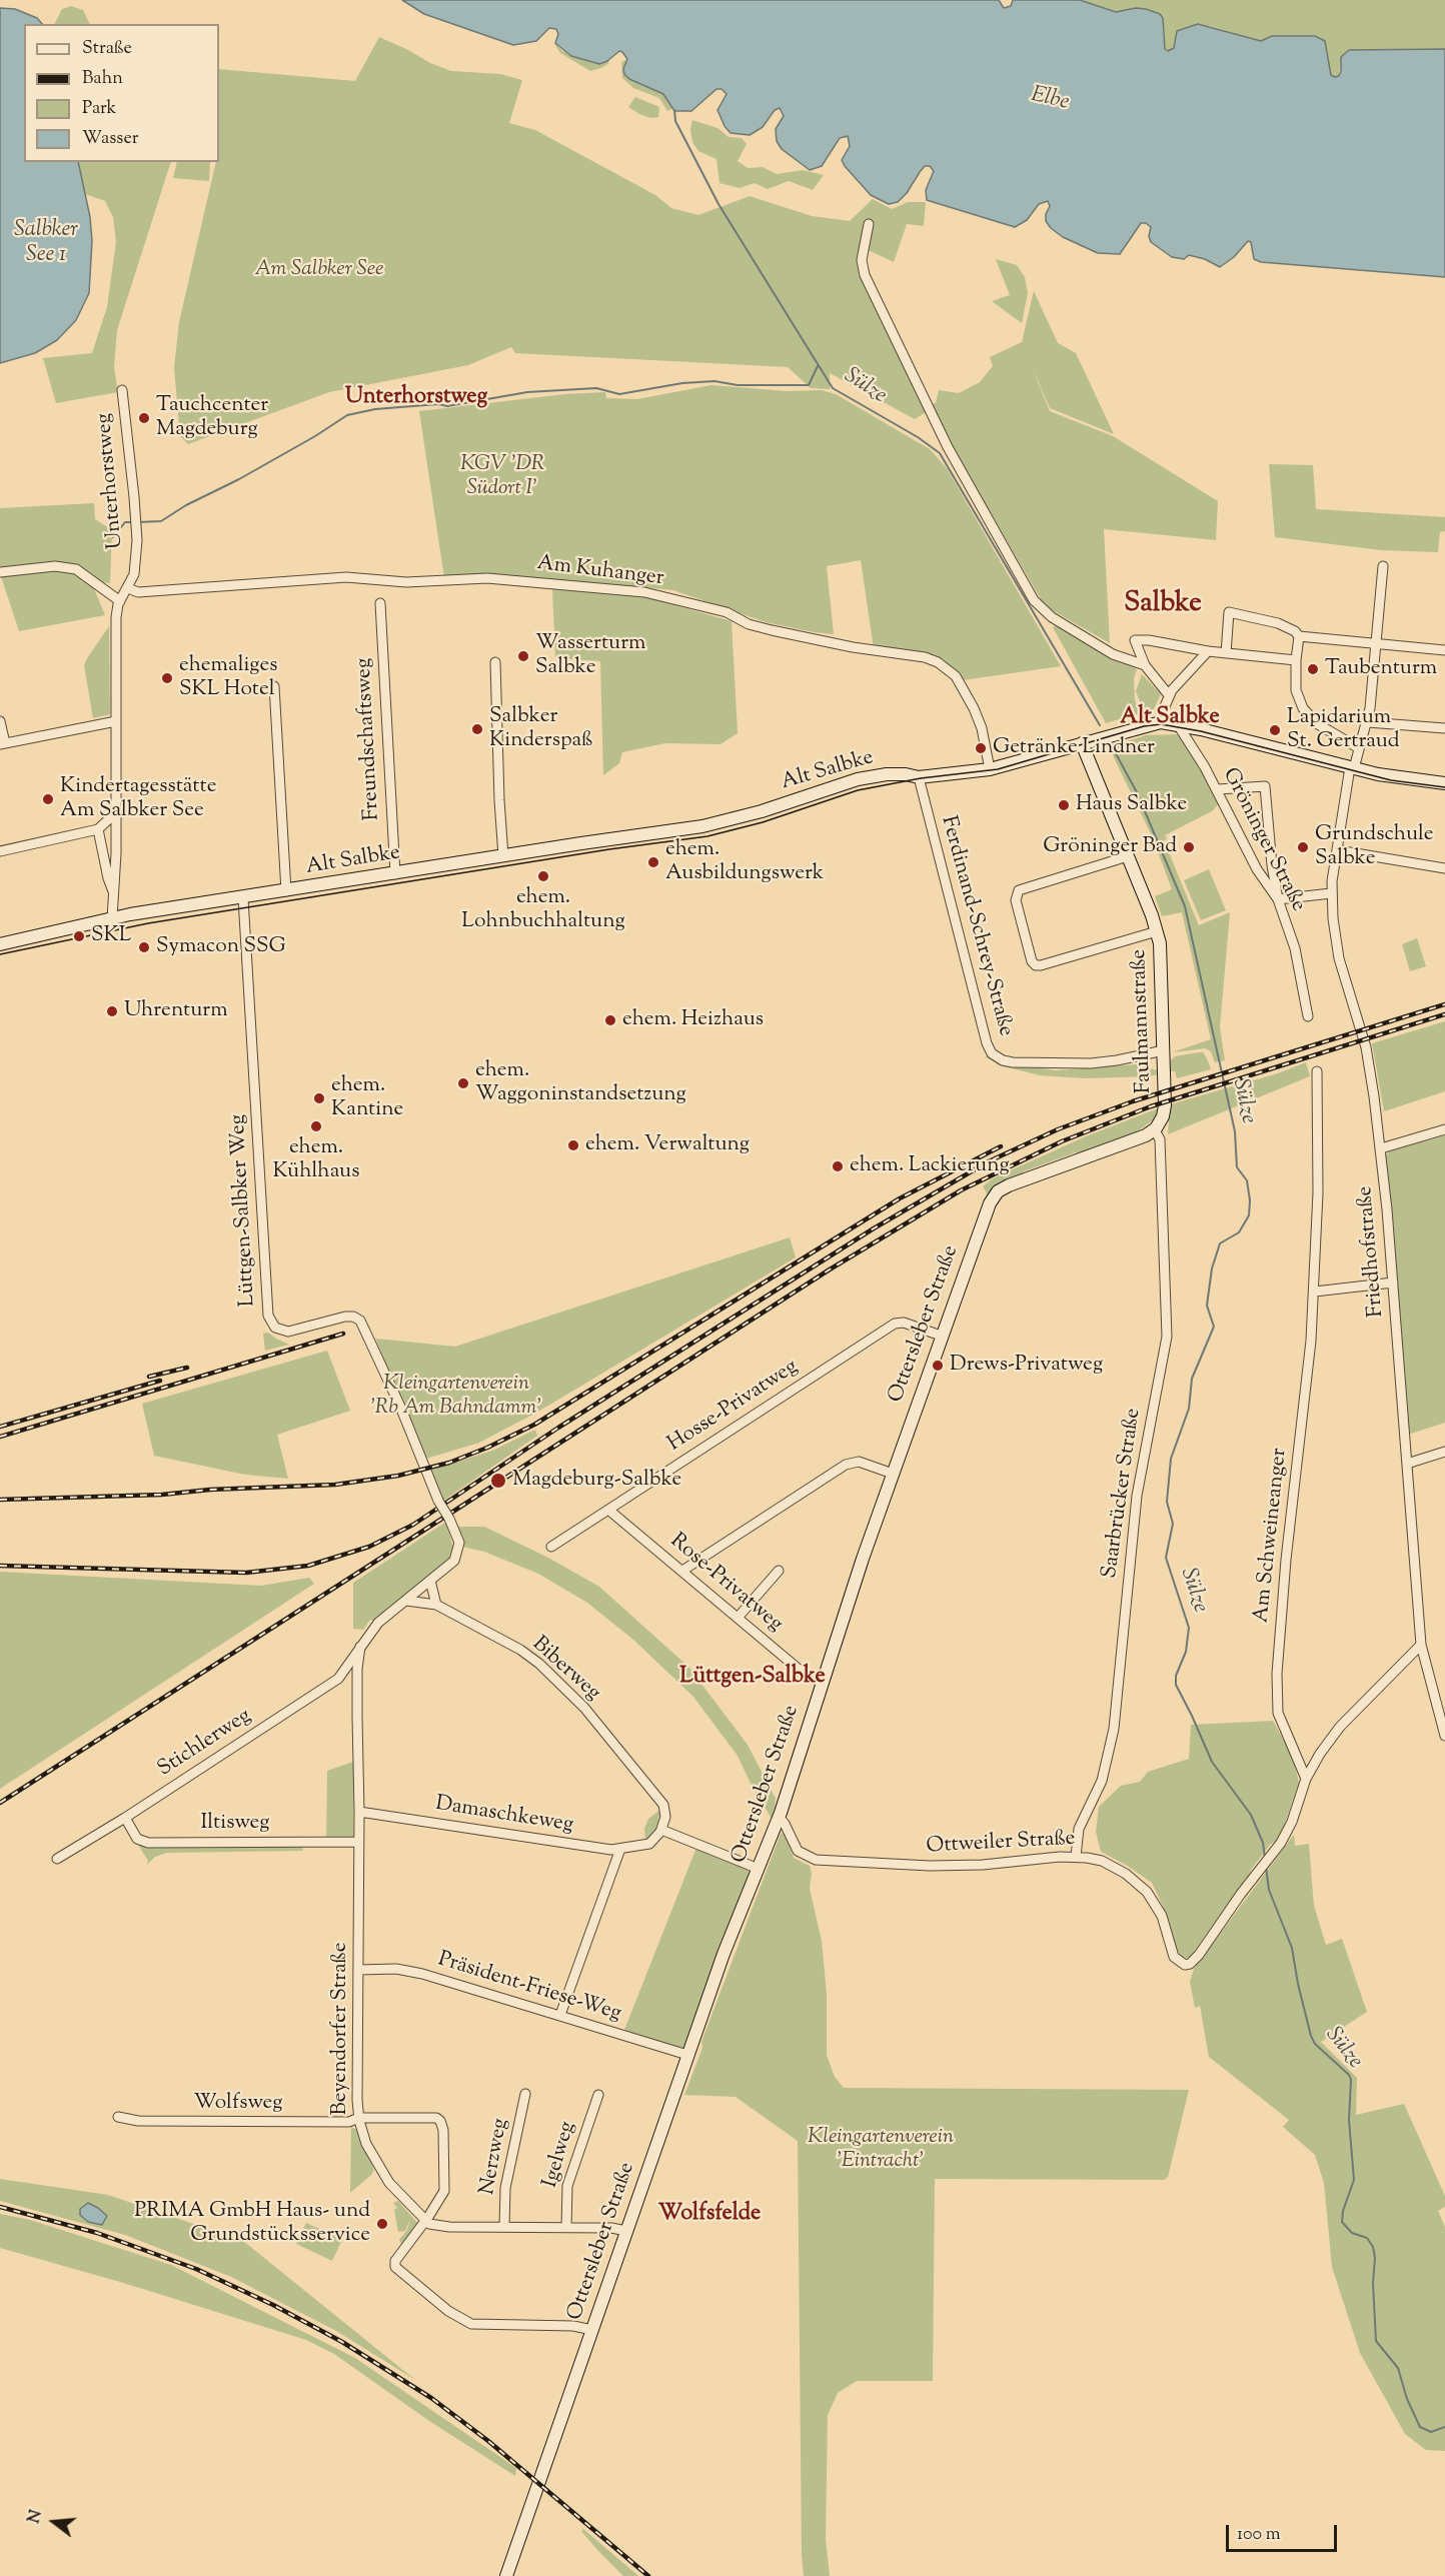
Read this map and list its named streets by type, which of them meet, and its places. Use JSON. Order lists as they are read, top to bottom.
{
  "streets": {
    "main road": ["Alt Salbke", "Faulmannstraße", "Ottersleber Straße"],
    "street": [
      "Unterhorstweg",
      "Am Kuhanger",
      "Freundschaftsweg",
      "Gröninger Straße",
      "Ferdinand-Schrey-Straße",
      "Lüttgen-Salbker Weg",
      "Friedhofstraße",
      "Hosse-Privatweg",
      "Saarbrücker Straße",
      "Am Schweineanger",
      "Rose-Privatweg",
      "Biberweg",
      "Stichlerweg",
      "Damaschkeweg",
      "Iltisweg",
      "Ottweiler Straße",
      "Präsident-Friese-Weg",
      "Beyendorfer Straße",
      "Wolfsweg",
      "Igelweg",
      "Nerzweg"
    ]
  },
  "crossings": [
    ["Unterhorstweg", "Am Kuhanger"],
    ["Unterhorstweg", "Alt Salbke"],
    ["Am Kuhanger", "Alt Salbke"],
    ["Freundschaftsweg", "Alt Salbke"],
    ["Alt Salbke", "Gröninger Straße"],
    ["Alt Salbke", "Ferdinand-Schrey-Straße"],
    ["Alt Salbke", "Faulmannstraße"],
    ["Alt Salbke", "Lüttgen-Salbker Weg"],
    ["Alt Salbke", "Friedhofstraße"],
    ["Ferdinand-Schrey-Straße", "Faulmannstraße"],
    ["Faulmannstraße", "Ottersleber Straße"],
    ["Faulmannstraße", "Saarbrücker Straße"],
    ["Lüttgen-Salbker Weg", "Biberweg"],
    ["Lüttgen-Salbker Weg", "Stichlerweg"],
    ["Lüttgen-Salbker Weg", "Beyendorfer Straße"],
    ["Ottersleber Straße", "Hosse-Privatweg"],
    ["Ottersleber Straße", "Saarbrücker Straße"],
    ["Ottersleber Straße", "Rose-Privatweg"],
    ["Ottersleber Straße", "Ottweiler Straße"],
    ["Ottersleber Straße", "Präsident-Friese-Weg"],
    ["Hosse-Privatweg", "Rose-Privatweg"],
    ["Saarbrücker Straße", "Ottweiler Straße"],
    ["Am Schweineanger", "Ottweiler Straße"],
    ["Biberweg", "Damaschkeweg"],
    ["Stichlerweg", "Iltisweg"],
    ["Stichlerweg", "Beyendorfer Straße"],
    ["Damaschkeweg", "Beyendorfer Straße"],
    ["Iltisweg", "Beyendorfer Straße"],
    ["Präsident-Friese-Weg", "Beyendorfer Straße"],
    ["Beyendorfer Straße", "Wolfsweg"]
  ],
  "districts": [
    "Unterhorstweg",
    "Salbke",
    "Alt Salbke",
    "Lüttgen-Salbke",
    "Wolfsfelde"
  ],
  "water": ["Elbe", "Salbker See 1", "Sülze"],
  "parks": [
    "Am Salbker See",
    "KGV 'DR Südort I'",
    "Kleingartenverein 'Rb Am Bahndamm'",
    "Kleingartenverein 'Eintracht'"
  ],
  "places": [
    "Tauchcenter Magdeburg",
    "Wasserturm Salbke",
    "Taubenturm",
    "ehemaliges SKL Hotel",
    "Salbker Kinderspaß",
    "Lapidarium St. Gertraud",
    "Getränke Lindner",
    "Kindertagesstätte Am Salbker See",
    "Haus Salbke",
    "Gröninger Bad",
    "Grundschule Salbke",
    "ehem. Ausbildungswerk",
    "ehem. Lohnbuchhaltung",
    "SKL",
    "Symacon SSG",
    "Uhrenturm",
    "ehem. Heizhaus",
    "ehem. Waggoninstandsetzung",
    "ehem. Kantine",
    "ehem. Kühlhaus",
    "ehem. Verwaltung",
    "ehem. Lackierung",
    "Drews-Privatweg",
    "Magdeburg-Salbke",
    "PRIMA GmbH Haus- und Grundstücksservice"
  ],
  "legend": [
    "Straße",
    "Bahn",
    "Park",
    "Wasser"
  ],
  "scale_bar": "100 m",
  "north": "left"
}
